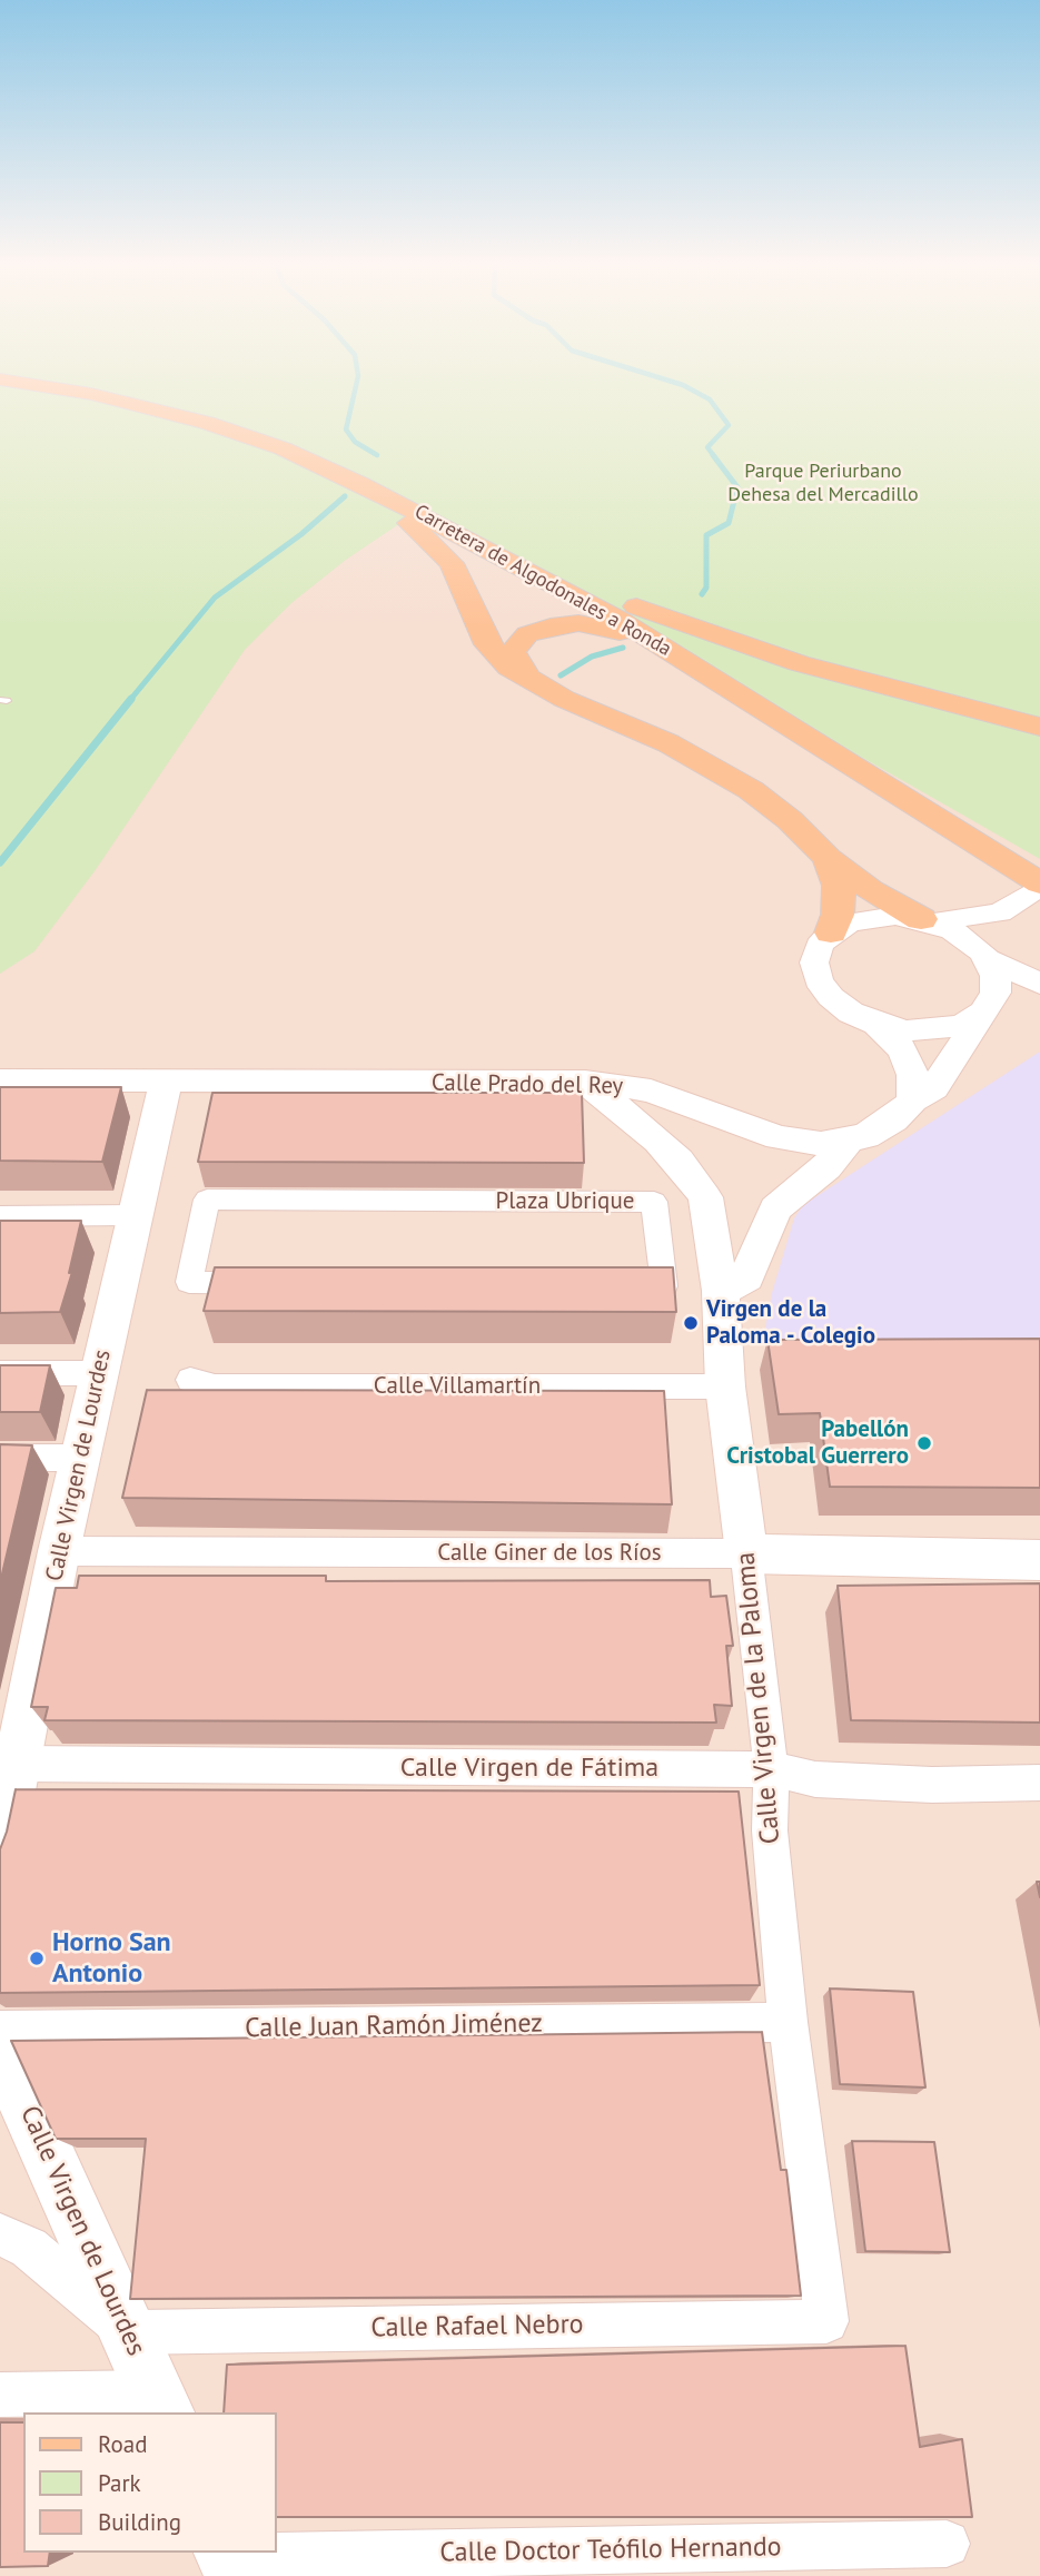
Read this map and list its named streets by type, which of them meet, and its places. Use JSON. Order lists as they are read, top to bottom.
{
  "streets": {
    "main road": ["Carretera de Algodonales a Ronda"],
    "street": [
      "Calle Prado del Rey",
      "Plaza Ubrique",
      "Calle Villamartín",
      "Calle Virgen de Lourdes",
      "Calle Giner de los Ríos",
      "Calle Virgen de la Paloma",
      "Calle Virgen de Fátima",
      "Calle Juan Ramón Jiménez",
      "Calle Rafael Nebro",
      "Calle Doctor Teófilo Hernando"
    ]
  },
  "crossings": [
    ["Calle Prado del Rey", "Calle Virgen de Lourdes"],
    ["Calle Prado del Rey", "Calle Virgen de la Paloma"],
    ["Calle Villamartín", "Calle Virgen de la Paloma"],
    ["Calle Virgen de Lourdes", "Calle Giner de los Ríos"],
    ["Calle Virgen de Lourdes", "Calle Virgen de Fátima"],
    ["Calle Virgen de Lourdes", "Calle Rafael Nebro"],
    ["Calle Giner de los Ríos", "Calle Virgen de la Paloma"],
    ["Calle Virgen de la Paloma", "Calle Virgen de Fátima"],
    ["Calle Virgen de la Paloma", "Calle Juan Ramón Jiménez"],
    ["Calle Virgen de la Paloma", "Calle Rafael Nebro"]
  ],
  "parks": ["Parque Periurbano Dehesa del Mercadillo"],
  "places": ["Virgen de la Paloma - Colegio", "Pabellón Cristobal Guerrero", "Horno San Antonio"],
  "legend": ["Road", "Park", "Building"]
}
